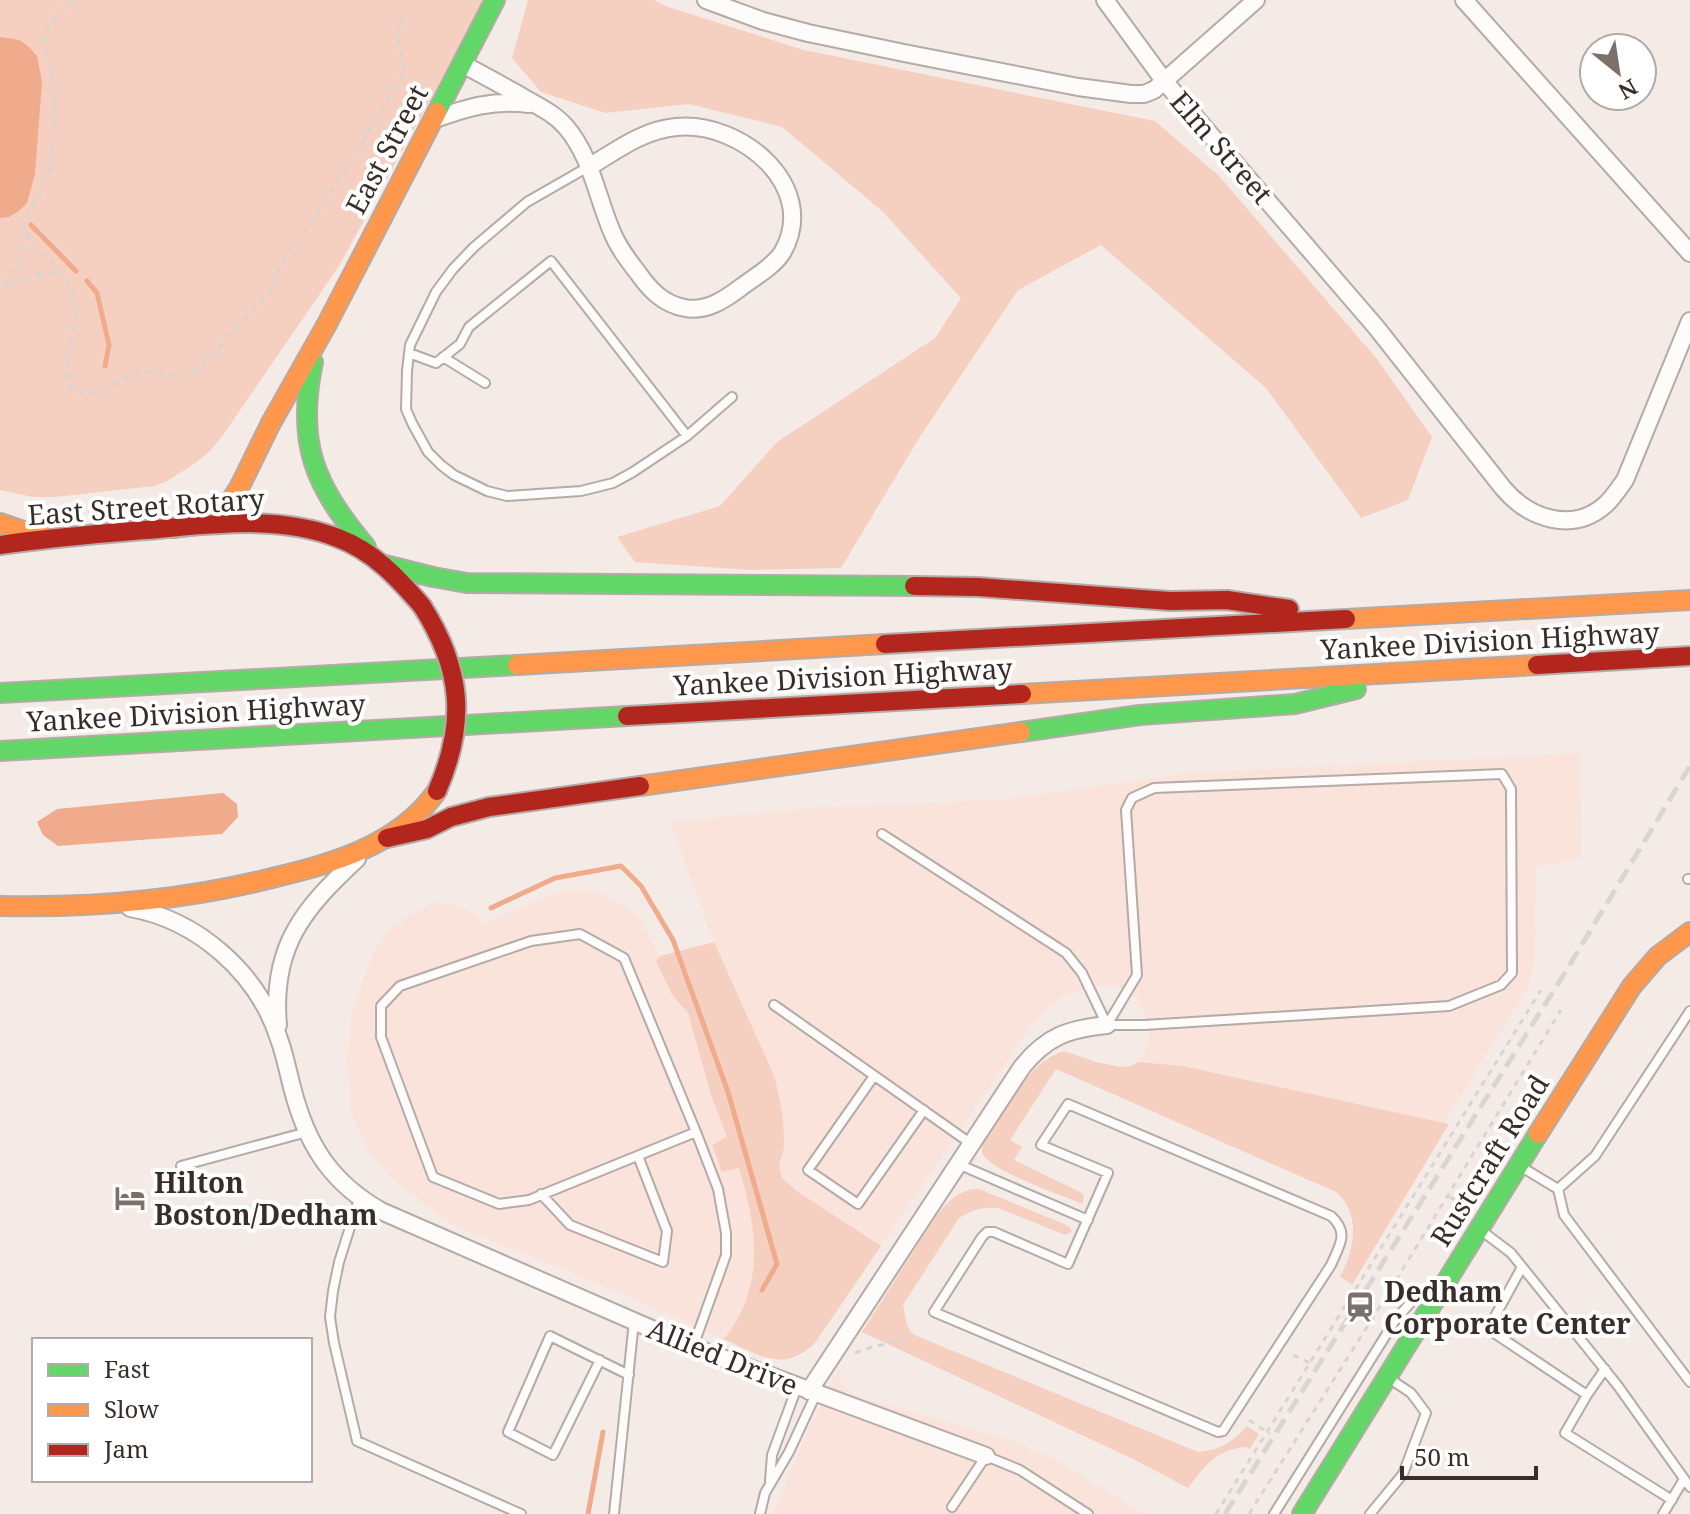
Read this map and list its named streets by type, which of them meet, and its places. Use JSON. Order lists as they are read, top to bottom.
{
  "streets": {
    "main road": [
      "East Street",
      "East Street Rotary",
      "Yankee Division Highway",
      "Rustcraft Road"
    ],
    "street": ["Elm Street", "Allied Drive"]
  },
  "crossings": [
    ["East Street", "East Street Rotary"],
    ["East Street Rotary", "Allied Drive"]
  ],
  "places": {
    "hotel": ["Hilton Boston/Dedham"],
    "station": ["Dedham Corporate Center"]
  },
  "legend": ["Fast", "Slow", "Jam"],
  "scale_bar": "50 m",
  "north": "bottom right"
}
